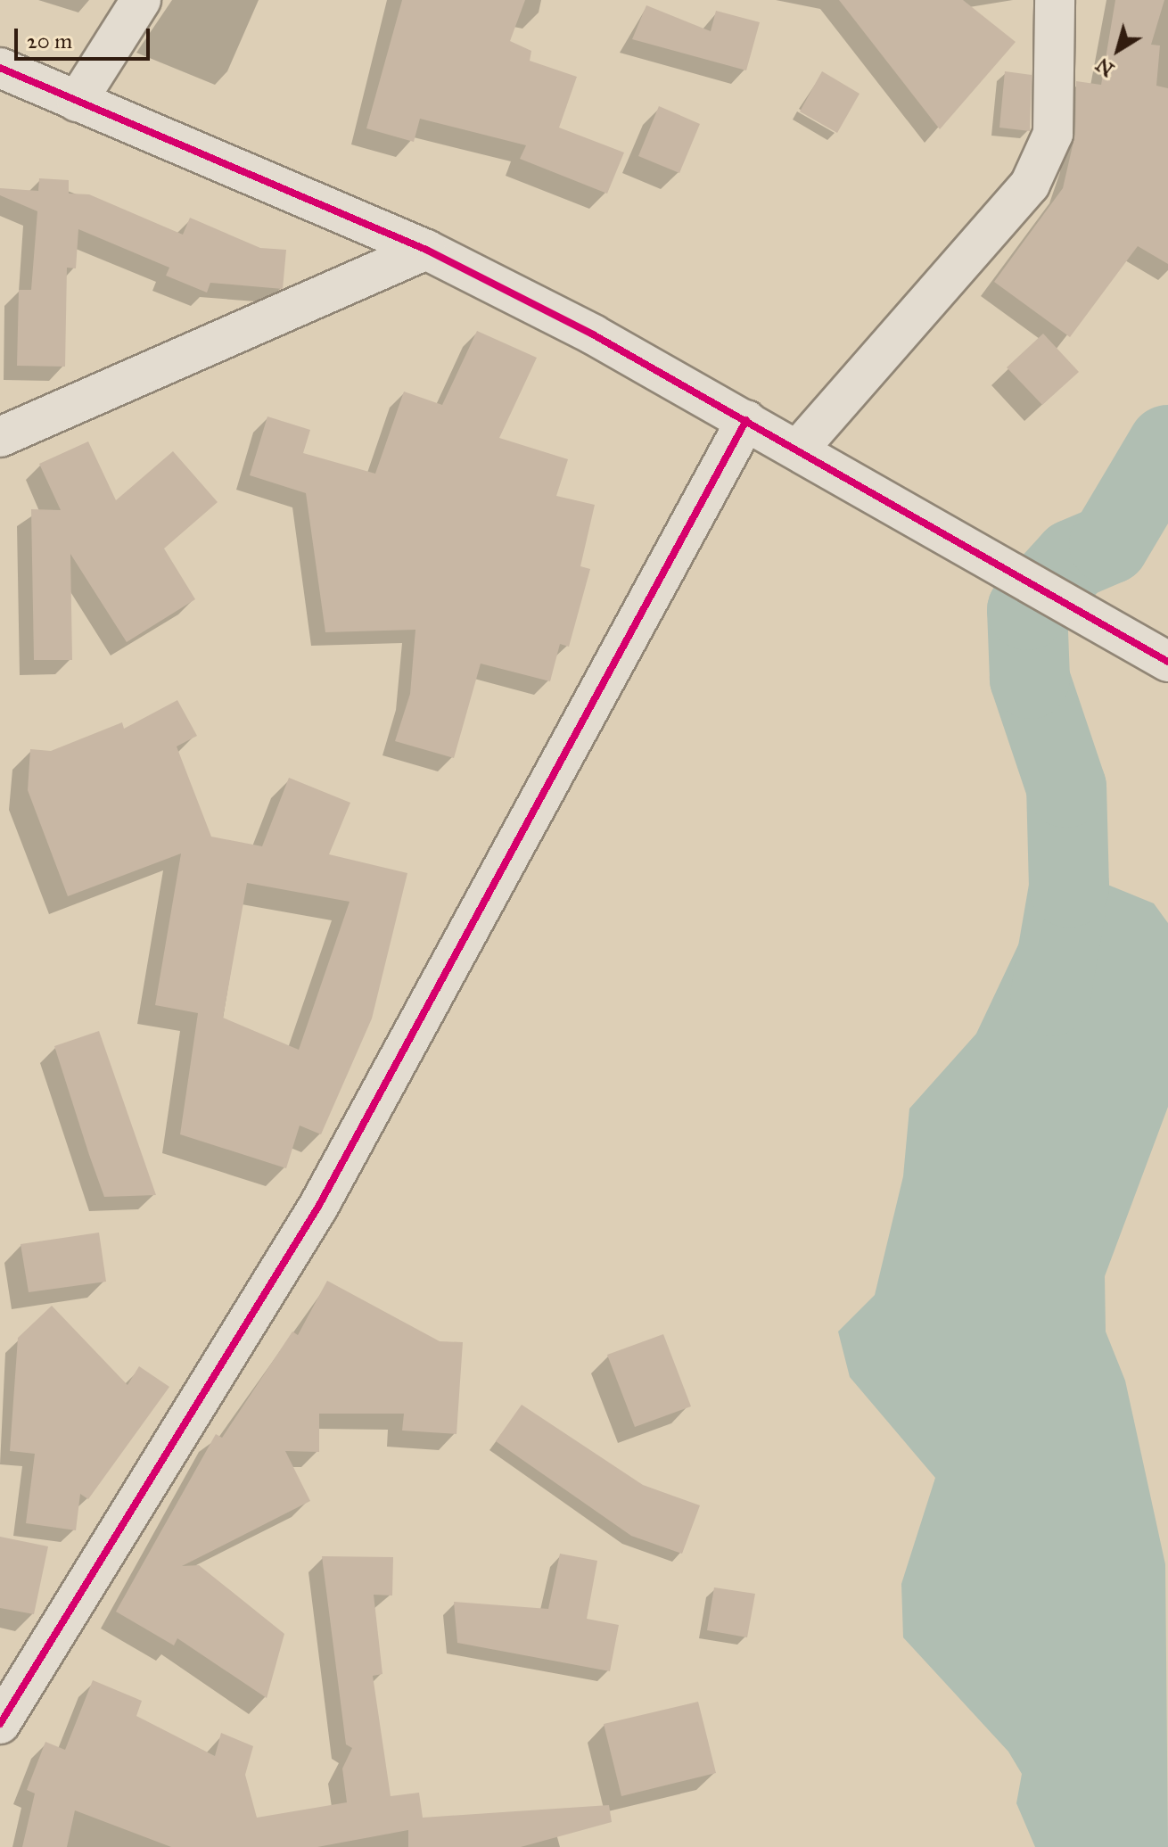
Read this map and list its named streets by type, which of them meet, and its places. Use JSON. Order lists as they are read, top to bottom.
{
  "scale_bar": "20 m",
  "north": "bottom left"
}
